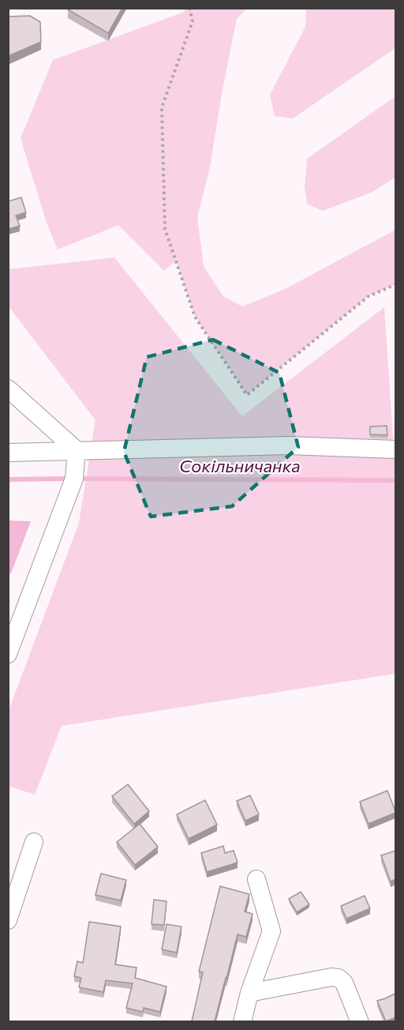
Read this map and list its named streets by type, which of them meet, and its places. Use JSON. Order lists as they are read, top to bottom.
{
  "water": ["Сокільничанка"]
}
